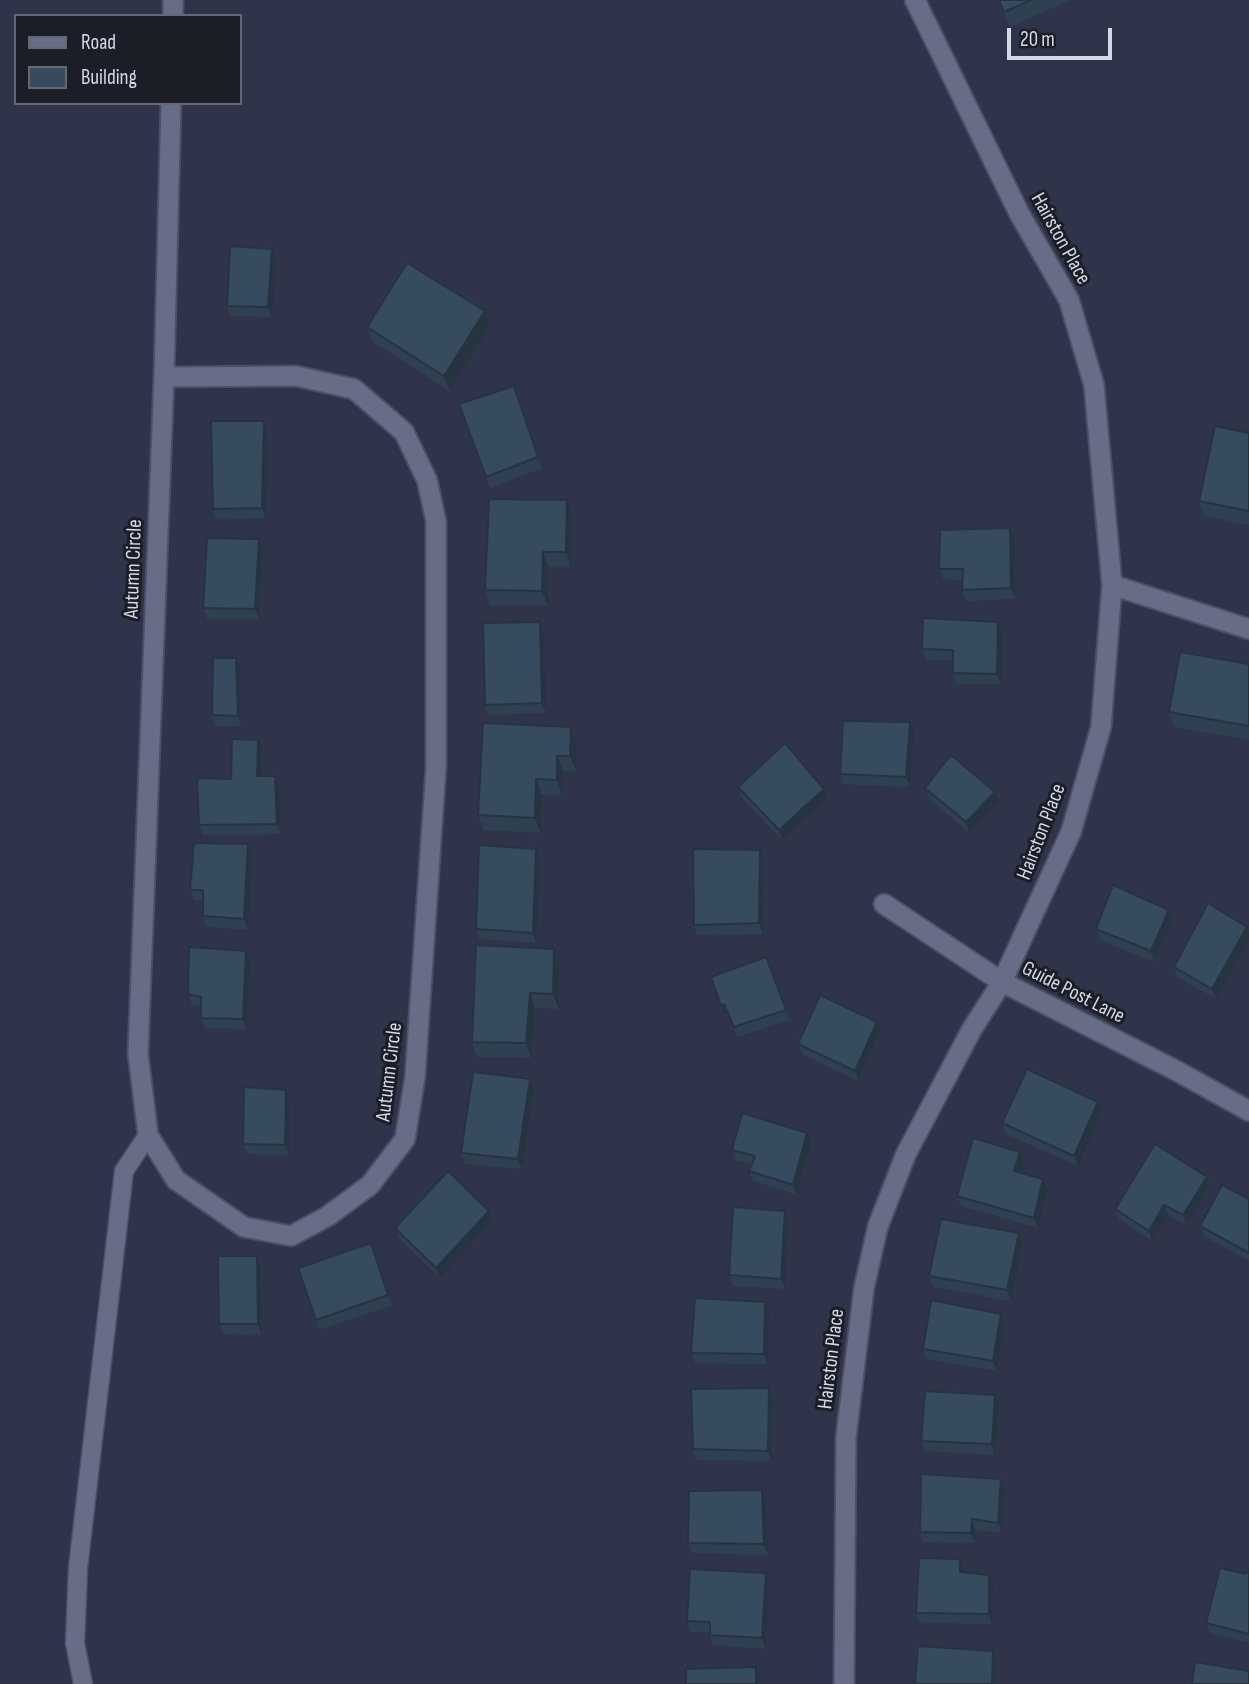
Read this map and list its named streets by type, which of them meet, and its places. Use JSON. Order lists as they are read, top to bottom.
{
  "streets": {
    "street": ["Hairston Place", "Autumn Circle", "Guide Post Lane"]
  },
  "crossings": [
    ["Hairston Place", "Guide Post Lane"]
  ],
  "legend": ["Road", "Building"],
  "scale_bar": "20 m"
}
